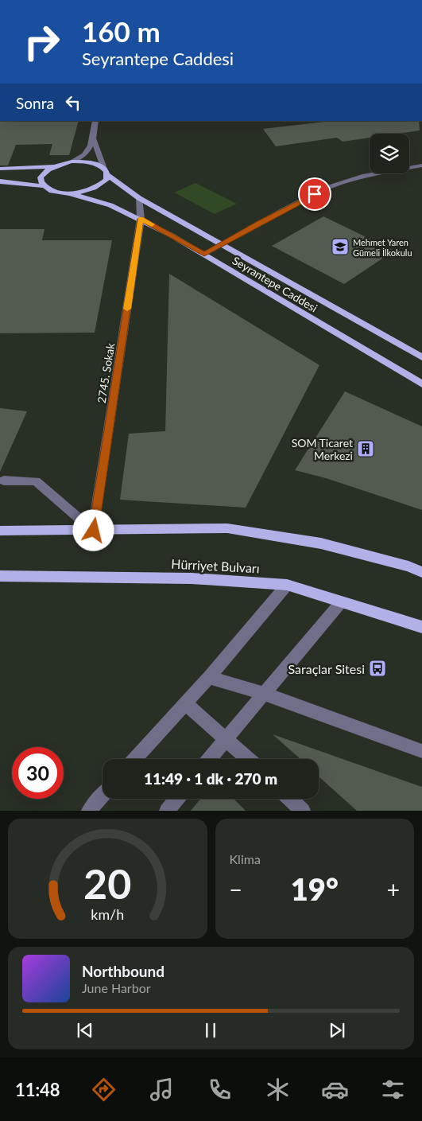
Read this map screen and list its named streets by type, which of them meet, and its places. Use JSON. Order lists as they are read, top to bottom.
{
  "streets": {
    "main road": ["Seyrantepe Caddesi", "Hürriyet Bulvarı"],
    "street": ["2745. Sokak"]
  },
  "crossings": [
    ["Seyrantepe Caddesi", "2745. Sokak"]
  ],
  "places": {
    "school or university": ["Mehmet Yaren Gümeli İlkokulu"],
    "building": ["SOM Ticaret Merkezi"],
    "bus stop": ["Saraçlar Sitesi"]
  },
  "page": {
    "turn": ["160 m", "Seyrantepe Caddesi"],
    "then": "Sonra",
    "limit": "30",
    "trip": "11:49 · 1 dk · 270 m",
    "tile": "Klima",
    "heat": ["−", "19°", "+"],
    "song": ["Northbound", "June Harbor"],
    "tabs": "11:48",
    "gauge": ["20", "km/h"]
  }
}
